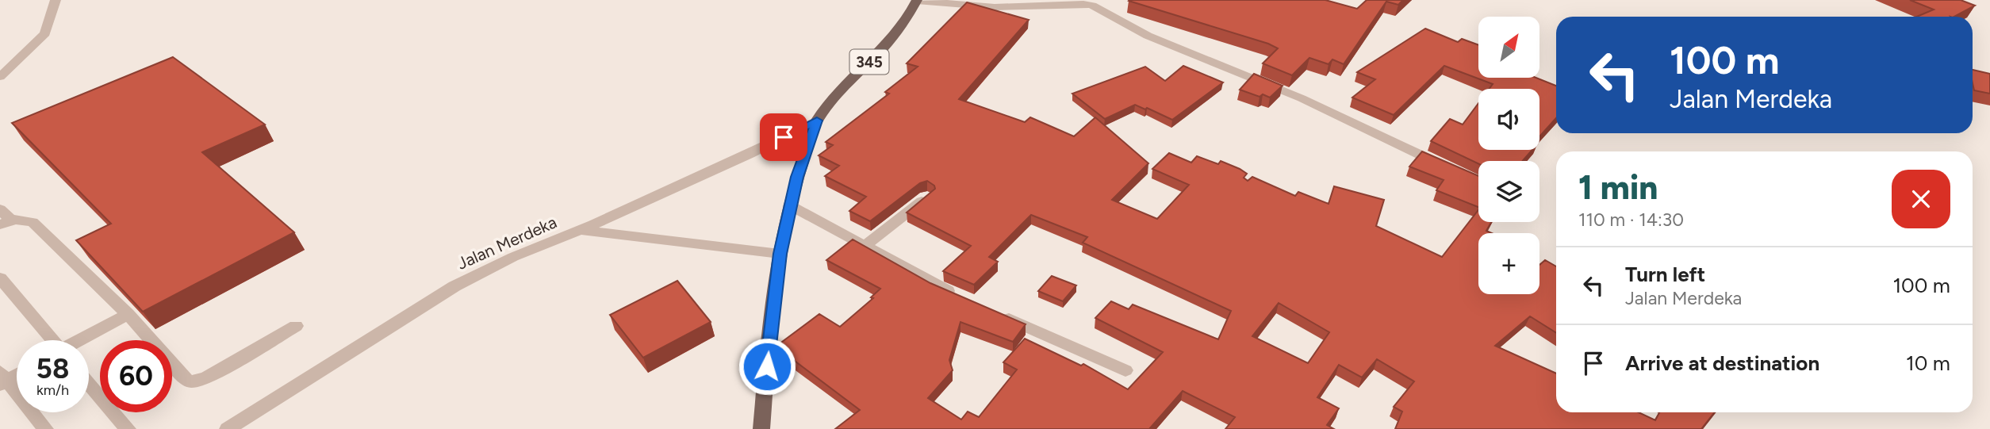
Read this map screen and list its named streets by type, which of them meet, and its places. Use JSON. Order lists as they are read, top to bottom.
{
  "streets": {
    "main road": ["345"],
    "street": ["Jalan Merdeka"]
  },
  "crossings": [
    ["345", "Jalan Merdeka"]
  ],
  "north": "top right",
  "page": {
    "map_buttons": "+",
    "turn": ["100 m", "Jalan Merdeka"],
    "heading": ["1 min", "110 m · 14:30"],
    "list": [
      {
        "name": "Turn left",
        "note": "Jalan Merdeka",
        "value": "100 m"
      },
      {
        "name": "Arrive at destination",
        "value": "10 m"
      }
    ],
    "speed": "58 km/h",
    "limit": "60"
  }
}
